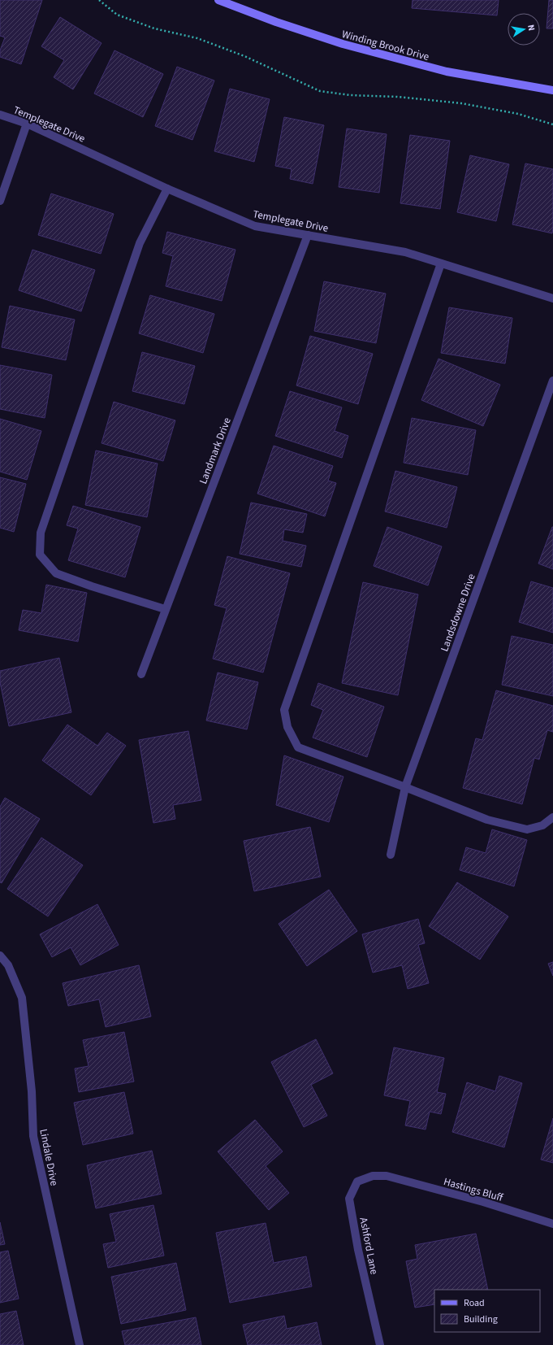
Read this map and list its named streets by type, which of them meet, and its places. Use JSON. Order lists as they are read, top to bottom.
{
  "streets": {
    "street": [
      "Winding Brook Drive",
      "Templegate Drive",
      "Landmark Drive",
      "Landsdowne Drive",
      "Lindale Drive",
      "Hastings Bluff",
      "Ashford Lane"
    ]
  },
  "crossings": [
    ["Templegate Drive", "Landmark Drive"],
    ["Hastings Bluff", "Ashford Lane"]
  ],
  "legend": ["Road", "Building"],
  "north": "right"
}
